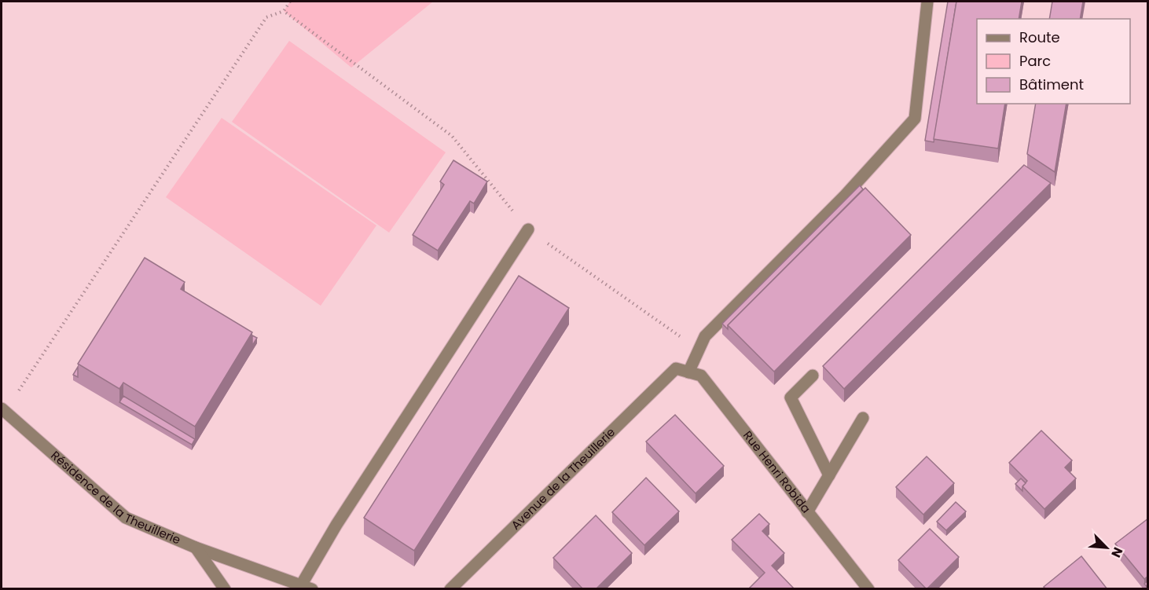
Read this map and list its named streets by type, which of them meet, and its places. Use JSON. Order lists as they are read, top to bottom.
{
  "streets": {
    "street": ["Rue Henri Robida", "Avenue de la Theuillerie", "Résidence de la Theuillerie"]
  },
  "crossings": [
    ["Rue Henri Robida", "Avenue de la Theuillerie"]
  ],
  "legend": ["Route", "Parc", "Bâtiment"],
  "north": "bottom right"
}
